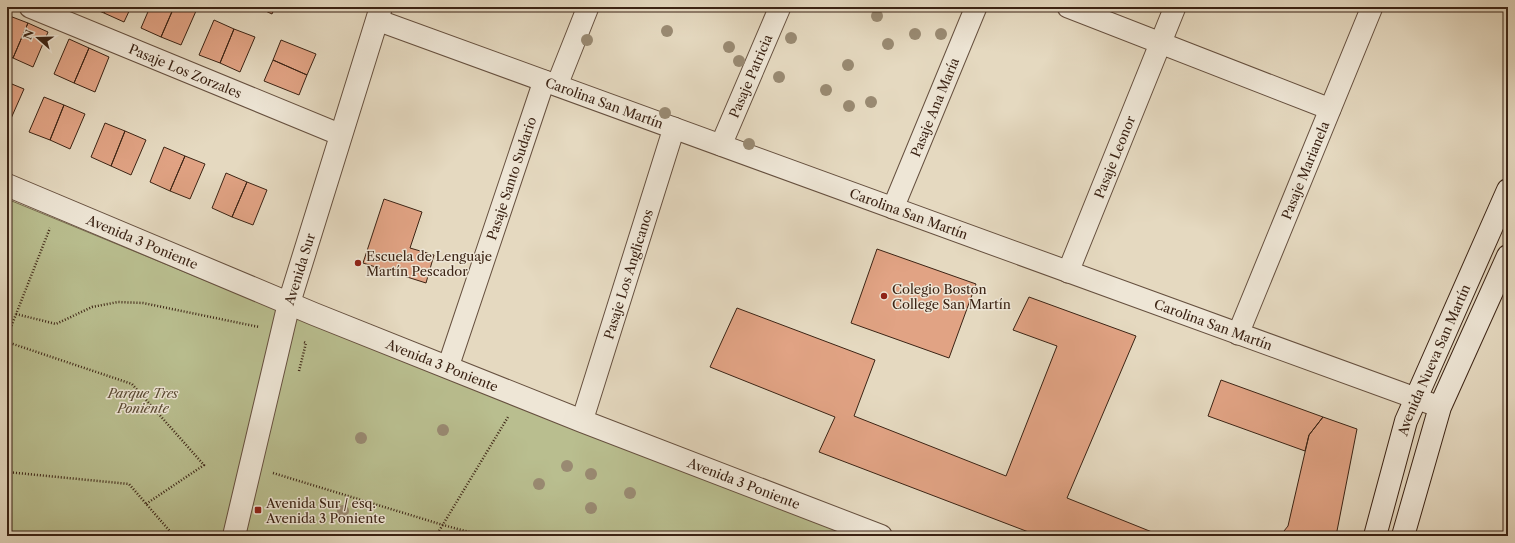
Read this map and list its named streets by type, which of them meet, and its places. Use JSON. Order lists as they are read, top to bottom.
{
  "streets": {
    "street": [
      "Pasaje Los Zorzales",
      "Pasaje Patricia",
      "Carolina San Martín",
      "Pasaje Ana María",
      "Pasaje Leonor",
      "Pasaje Marianela",
      "Pasaje Santo Sudario",
      "Avenida 3 Poniente",
      "Avenida Sur",
      "Pasaje Los Anglicanos",
      "Avenida Nueva San Martín"
    ]
  },
  "crossings": [
    ["Pasaje Los Zorzales", "Avenida Sur"],
    ["Pasaje Patricia", "Carolina San Martín"],
    ["Carolina San Martín", "Pasaje Ana María"],
    ["Carolina San Martín", "Pasaje Leonor"],
    ["Carolina San Martín", "Pasaje Marianela"],
    ["Carolina San Martín", "Pasaje Santo Sudario"],
    ["Carolina San Martín", "Avenida Sur"],
    ["Carolina San Martín", "Pasaje Los Anglicanos"],
    ["Carolina San Martín", "Avenida Nueva San Martín"],
    ["Pasaje Santo Sudario", "Avenida 3 Poniente"],
    ["Avenida 3 Poniente", "Avenida Sur"],
    ["Avenida 3 Poniente", "Pasaje Los Anglicanos"]
  ],
  "parks": ["Parque Tres Poniente"],
  "places": {
    "other": ["Escuela de Lenguaje Martín Pescador", "Colegio Boston College San Martín"],
    "transit": ["Avenida Sur / esq. Avenida 3 Poniente"]
  },
  "north": "left"
}
